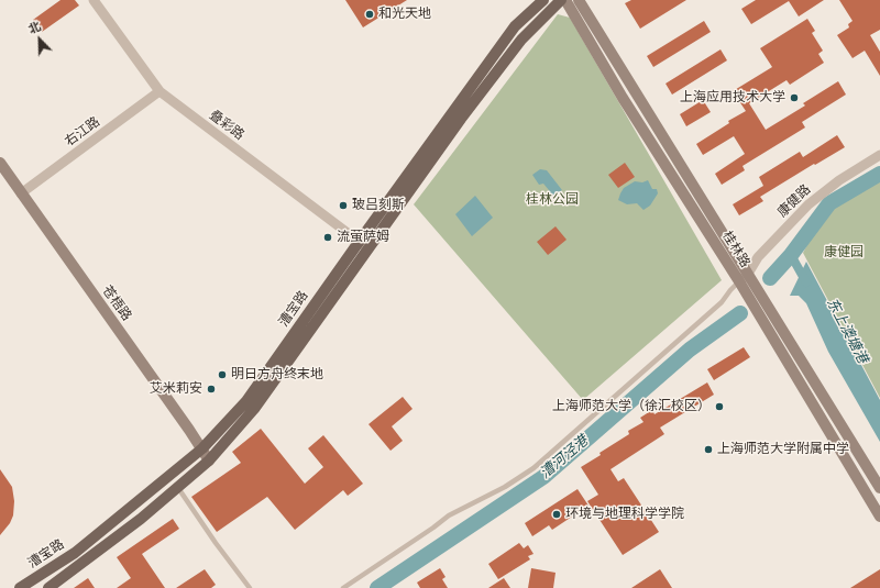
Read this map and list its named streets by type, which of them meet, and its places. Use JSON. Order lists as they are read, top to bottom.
{
  "streets": {
    "main road": ["桂林路", "苍梧路", "漕宝路"],
    "street": ["叠彩路", "右江路", "康健路"]
  },
  "crossings": [
    ["叠彩路", "右江路"],
    ["叠彩路", "漕宝路"],
    ["右江路", "苍梧路"],
    ["康健路", "桂林路"],
    ["苍梧路", "漕宝路"]
  ],
  "water": ["东上澳塘港", "漕河泾港"],
  "parks": ["桂林公园", "康健园"],
  "places": [
    "和光天地",
    "上海应用技术大学",
    "玻吕刻斯",
    "流萤萨姆",
    "明日方舟终末地",
    "艾米莉安",
    "上海师范大学（徐汇校区）",
    "上海师范大学附属中学",
    "环境与地理科学学院"
  ],
  "north": "top left"
}
